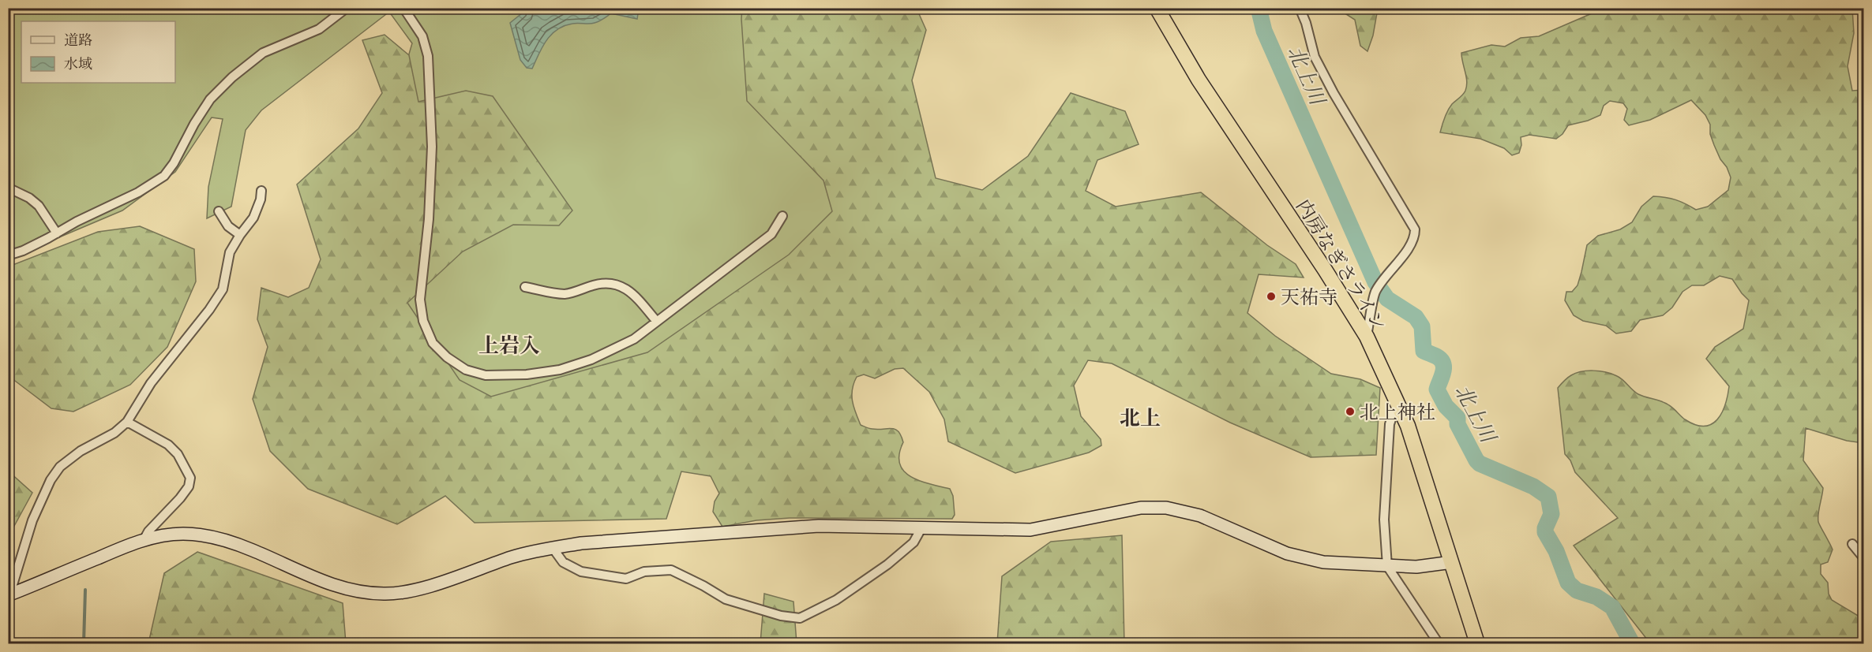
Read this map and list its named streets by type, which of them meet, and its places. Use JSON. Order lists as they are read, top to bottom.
{
  "streets": {
    "highway": ["内房なぎさライン"]
  },
  "districts": ["上岩入", "北上"],
  "water": ["北上川"],
  "places": ["天祐寺", "北上神社"],
  "legend": ["道路", "水域"]
}
